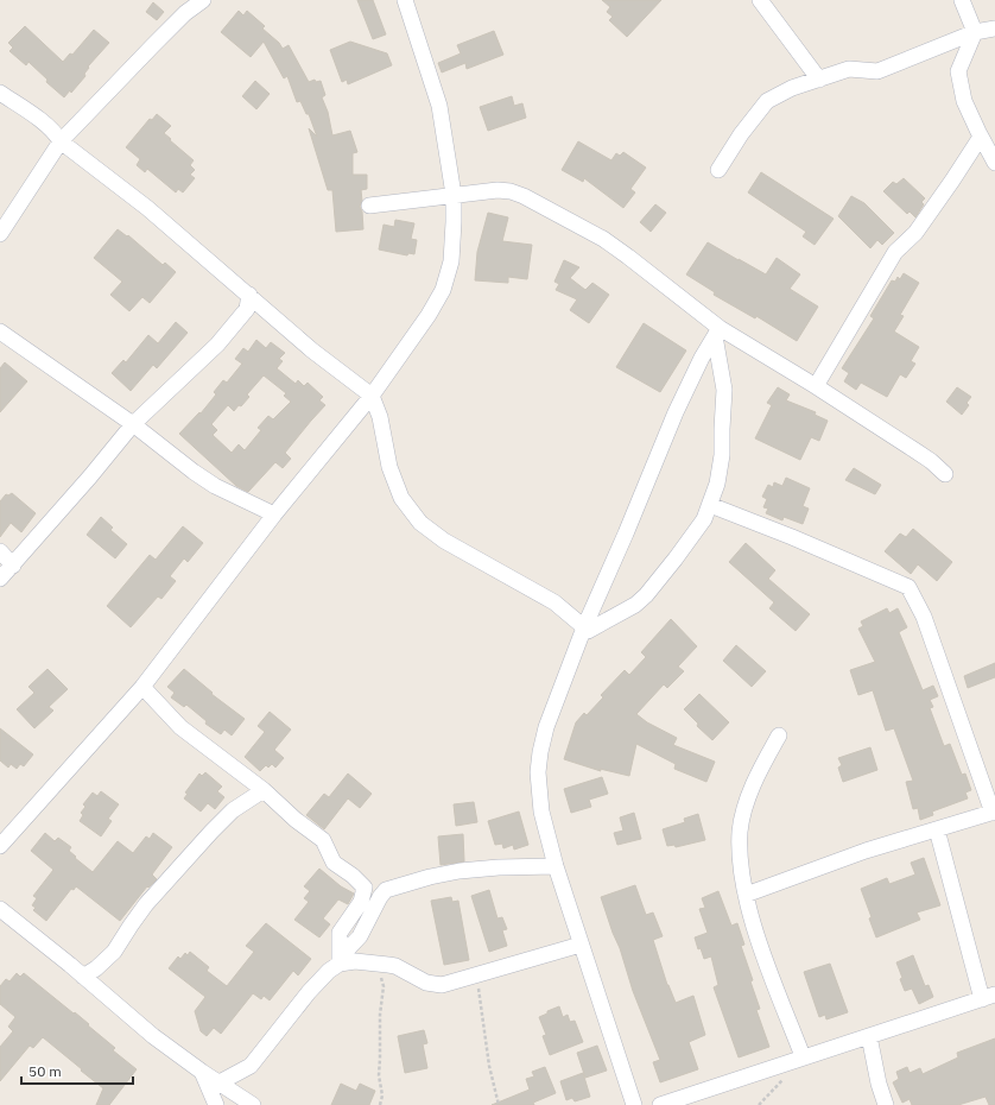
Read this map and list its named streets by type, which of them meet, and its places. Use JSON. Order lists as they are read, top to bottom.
{
  "scale_bar": "50 m"
}
